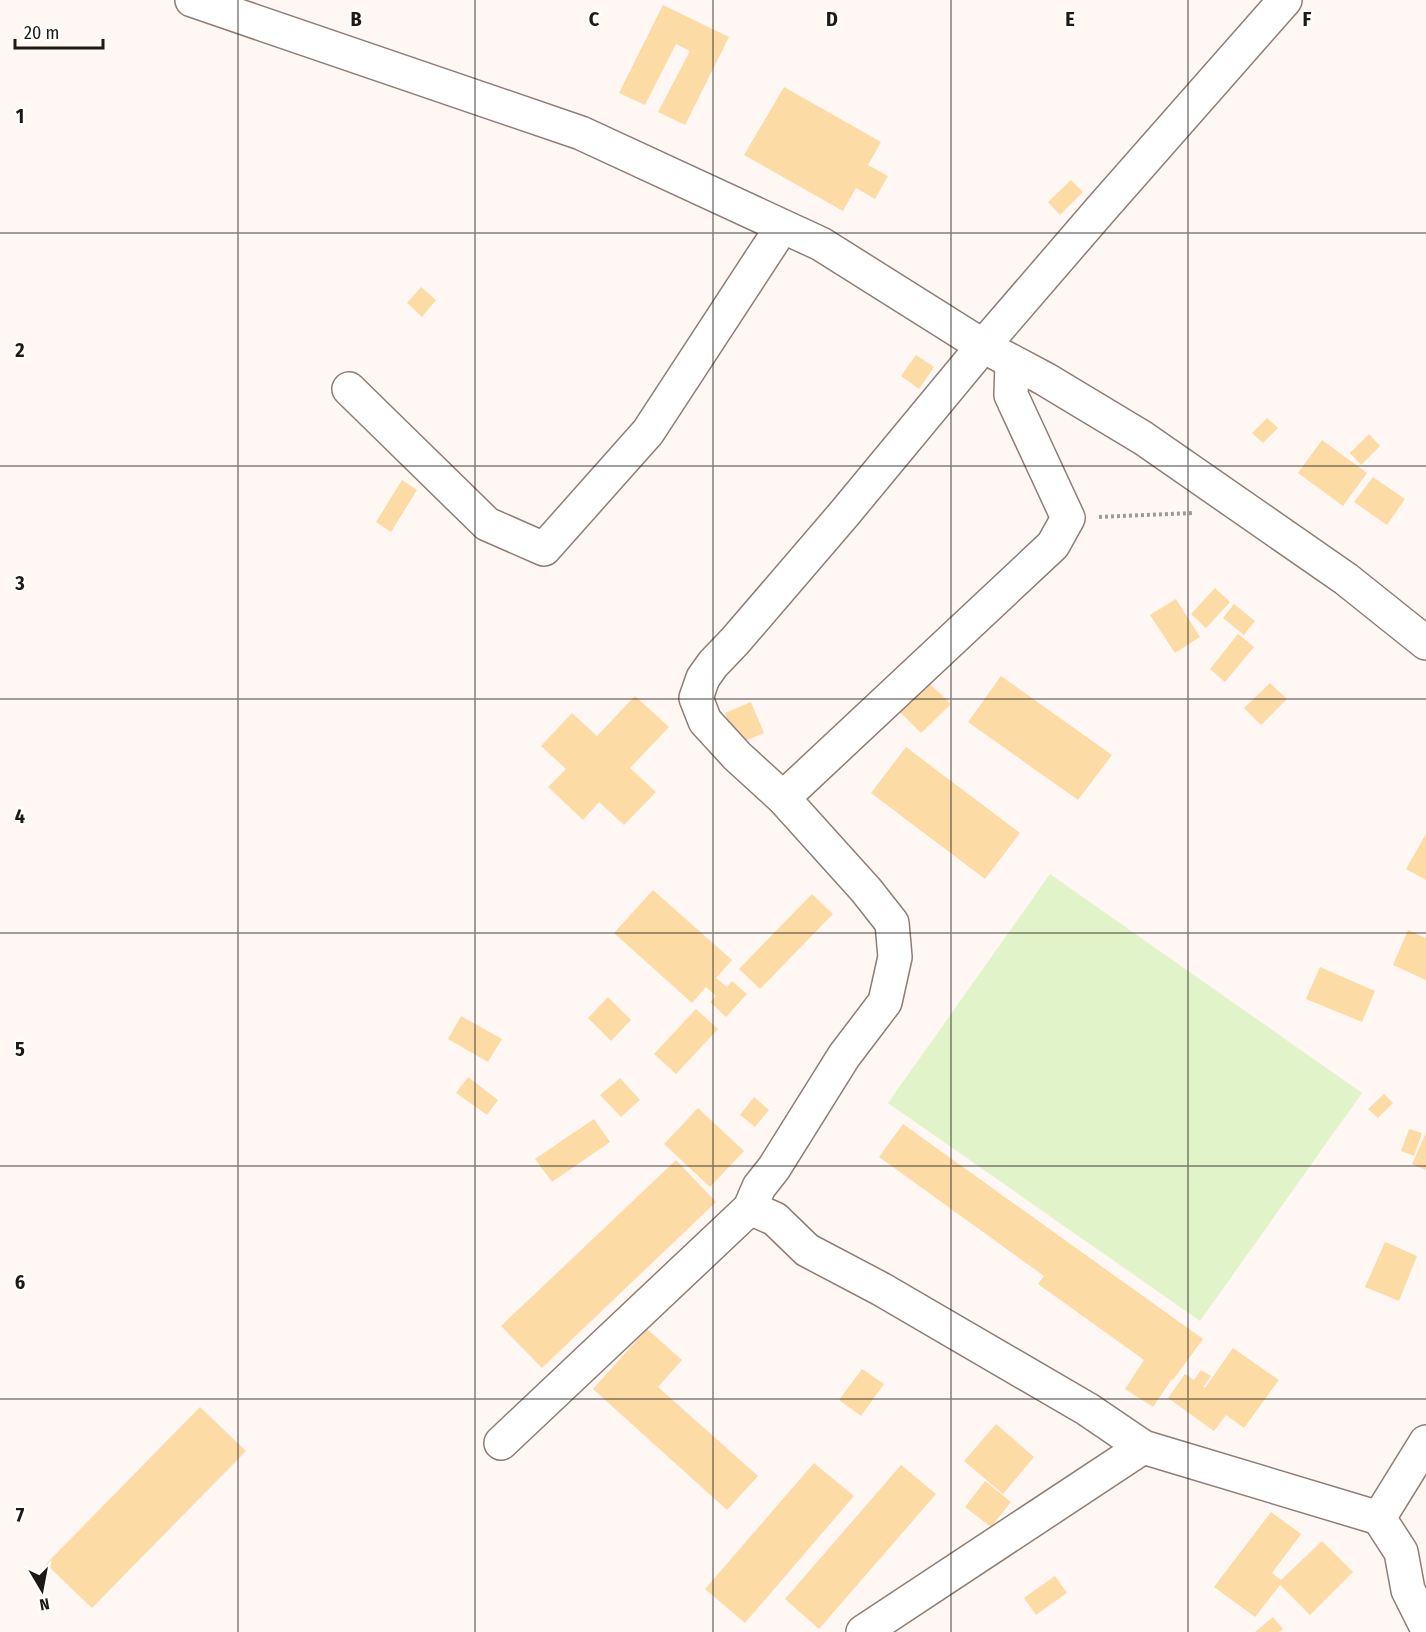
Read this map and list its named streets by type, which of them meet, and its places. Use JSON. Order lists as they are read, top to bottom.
{
  "scale_bar": "20 m",
  "north": "bottom",
  "grid": {
    "columns": [
      "B",
      "C",
      "D",
      "E",
      "F"
    ],
    "rows": [
      "1",
      "2",
      "3",
      "4",
      "5",
      "6",
      "7"
    ]
  }
}
